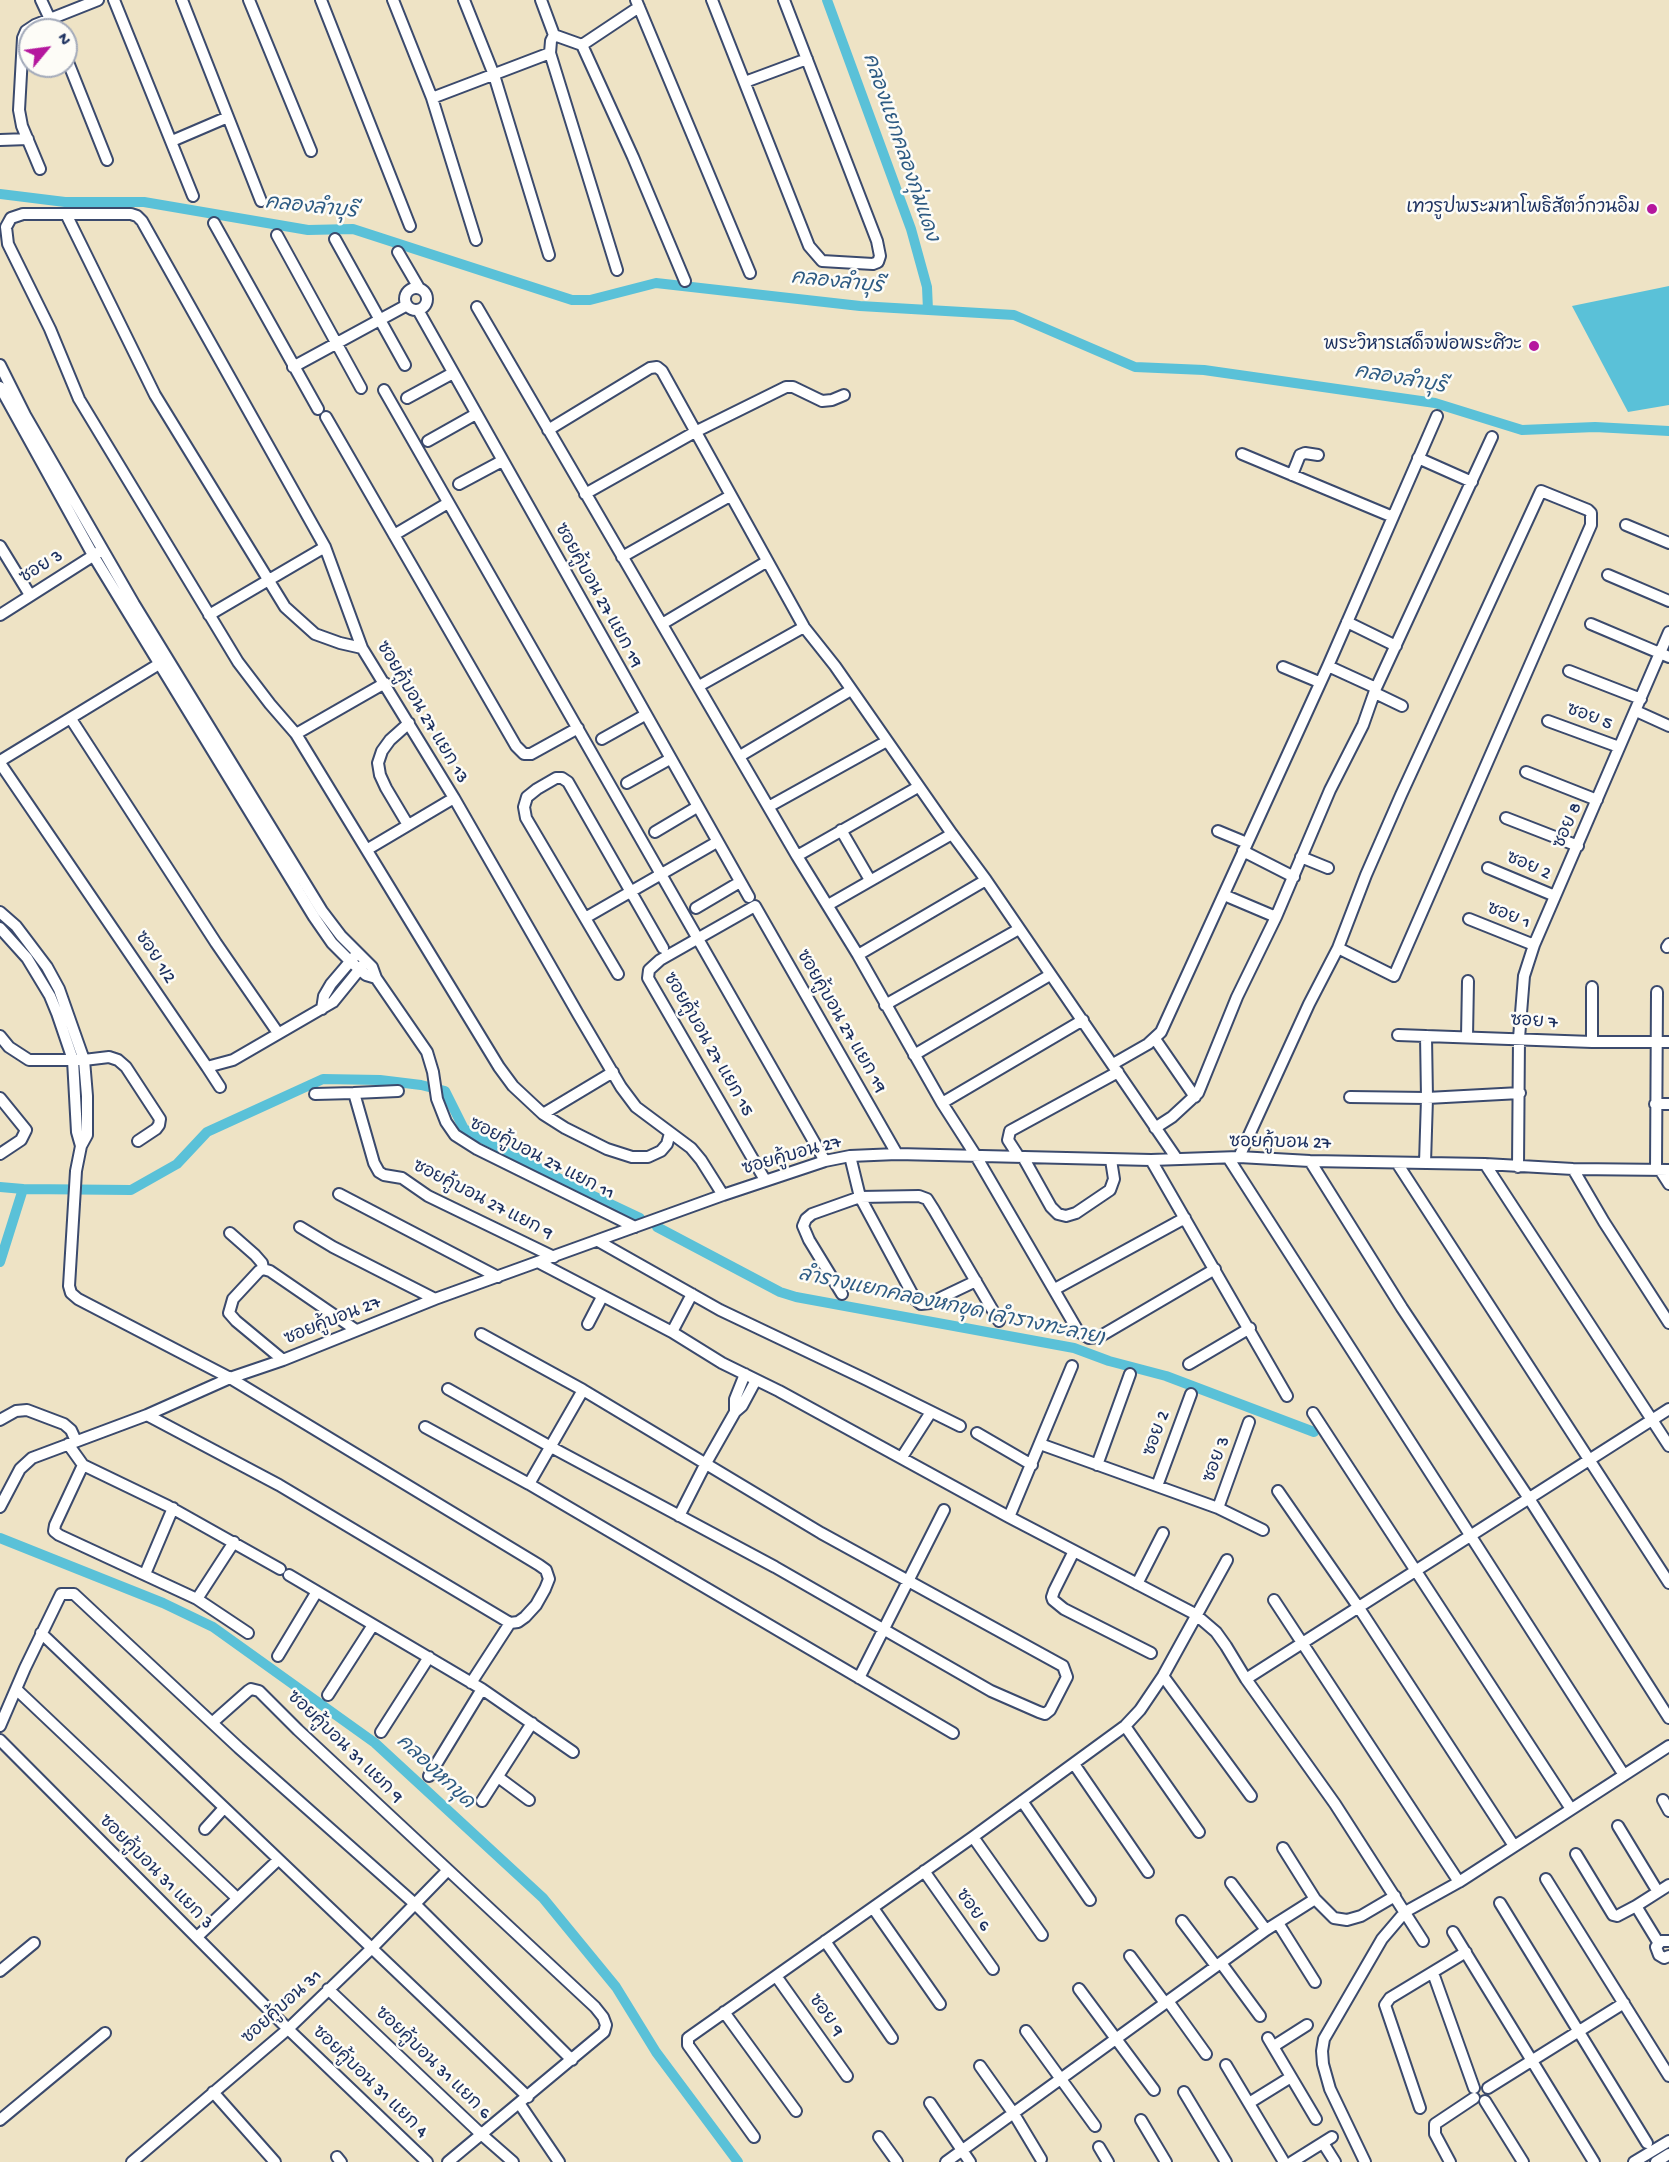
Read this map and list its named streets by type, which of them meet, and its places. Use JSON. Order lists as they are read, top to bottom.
{
  "streets": {
    "street": [
      "ซอย 3",
      "ซอยคู้บอน 27 แยก 19",
      "ซอยคู้บอน 27 แยก 13",
      "ซอย 5",
      "ซอย 8",
      "ซอย 2",
      "ซอย 1",
      "ซอย 1/2",
      "ซอย 7",
      "ซอยคู้บอน 27 แยก 15",
      "ซอยคู้บอน 27",
      "ซอยคู้บอน 27 แยก 11",
      "ซอยคู้บอน 27 แยก 9",
      "ซอยคู้บอน 31 แยก 9",
      "ซอยคู้บอน 31 แยก 3",
      "ซอย 6",
      "ซอยคู้บอน 31",
      "ซอย 9",
      "ซอยคู้บอน 31 แยก 6",
      "ซอยคู้บอน 31 แยก 4"
    ]
  },
  "crossings": [
    ["ซอยคู้บอน 27 แยก 19", "ซอยคู้บอน 27 แยก 15"],
    ["ซอยคู้บอน 27 แยก 19", "ซอยคู้บอน 27"],
    ["ซอยคู้บอน 27 แยก 13", "ซอยคู้บอน 27"],
    ["ซอย 5", "ซอย 8"],
    ["ซอย 8", "ซอย 2"],
    ["ซอย 8", "ซอย 1"],
    ["ซอย 8", "ซอย 7"],
    ["ซอย 8", "ซอยคู้บอน 27"],
    ["ซอยคู้บอน 27 แยก 15", "ซอยคู้บอน 27"],
    ["ซอยคู้บอน 27", "ซอยคู้บอน 27 แยก 11"],
    ["ซอยคู้บอน 27", "ซอยคู้บอน 27 แยก 9"],
    ["ซอยคู้บอน 31 แยก 9", "ซอยคู้บอน 31"],
    ["ซอยคู้บอน 31 แยก 3", "ซอยคู้บอน 31"],
    ["ซอยคู้บอน 31 แยก 3", "ซอยคู้บอน 31 แยก 4"],
    ["ซอยคู้บอน 31", "ซอยคู้บอน 31 แยก 6"],
    ["ซอยคู้บอน 31", "ซอยคู้บอน 31 แยก 4"]
  ],
  "water": [
    "คลองแยกคลองกุ่มแดง",
    "คลองลำบุรี",
    "ลำรางแยกคลองหกขุด (ลำรางทะลาย)",
    "คลองหกขุด"
  ],
  "places": ["เทวรูปพระมหาโพธิสัตว์กวนอิม", "พระวิหารเสด็จพ่อพระศิวะ"],
  "north": "top right"
}
